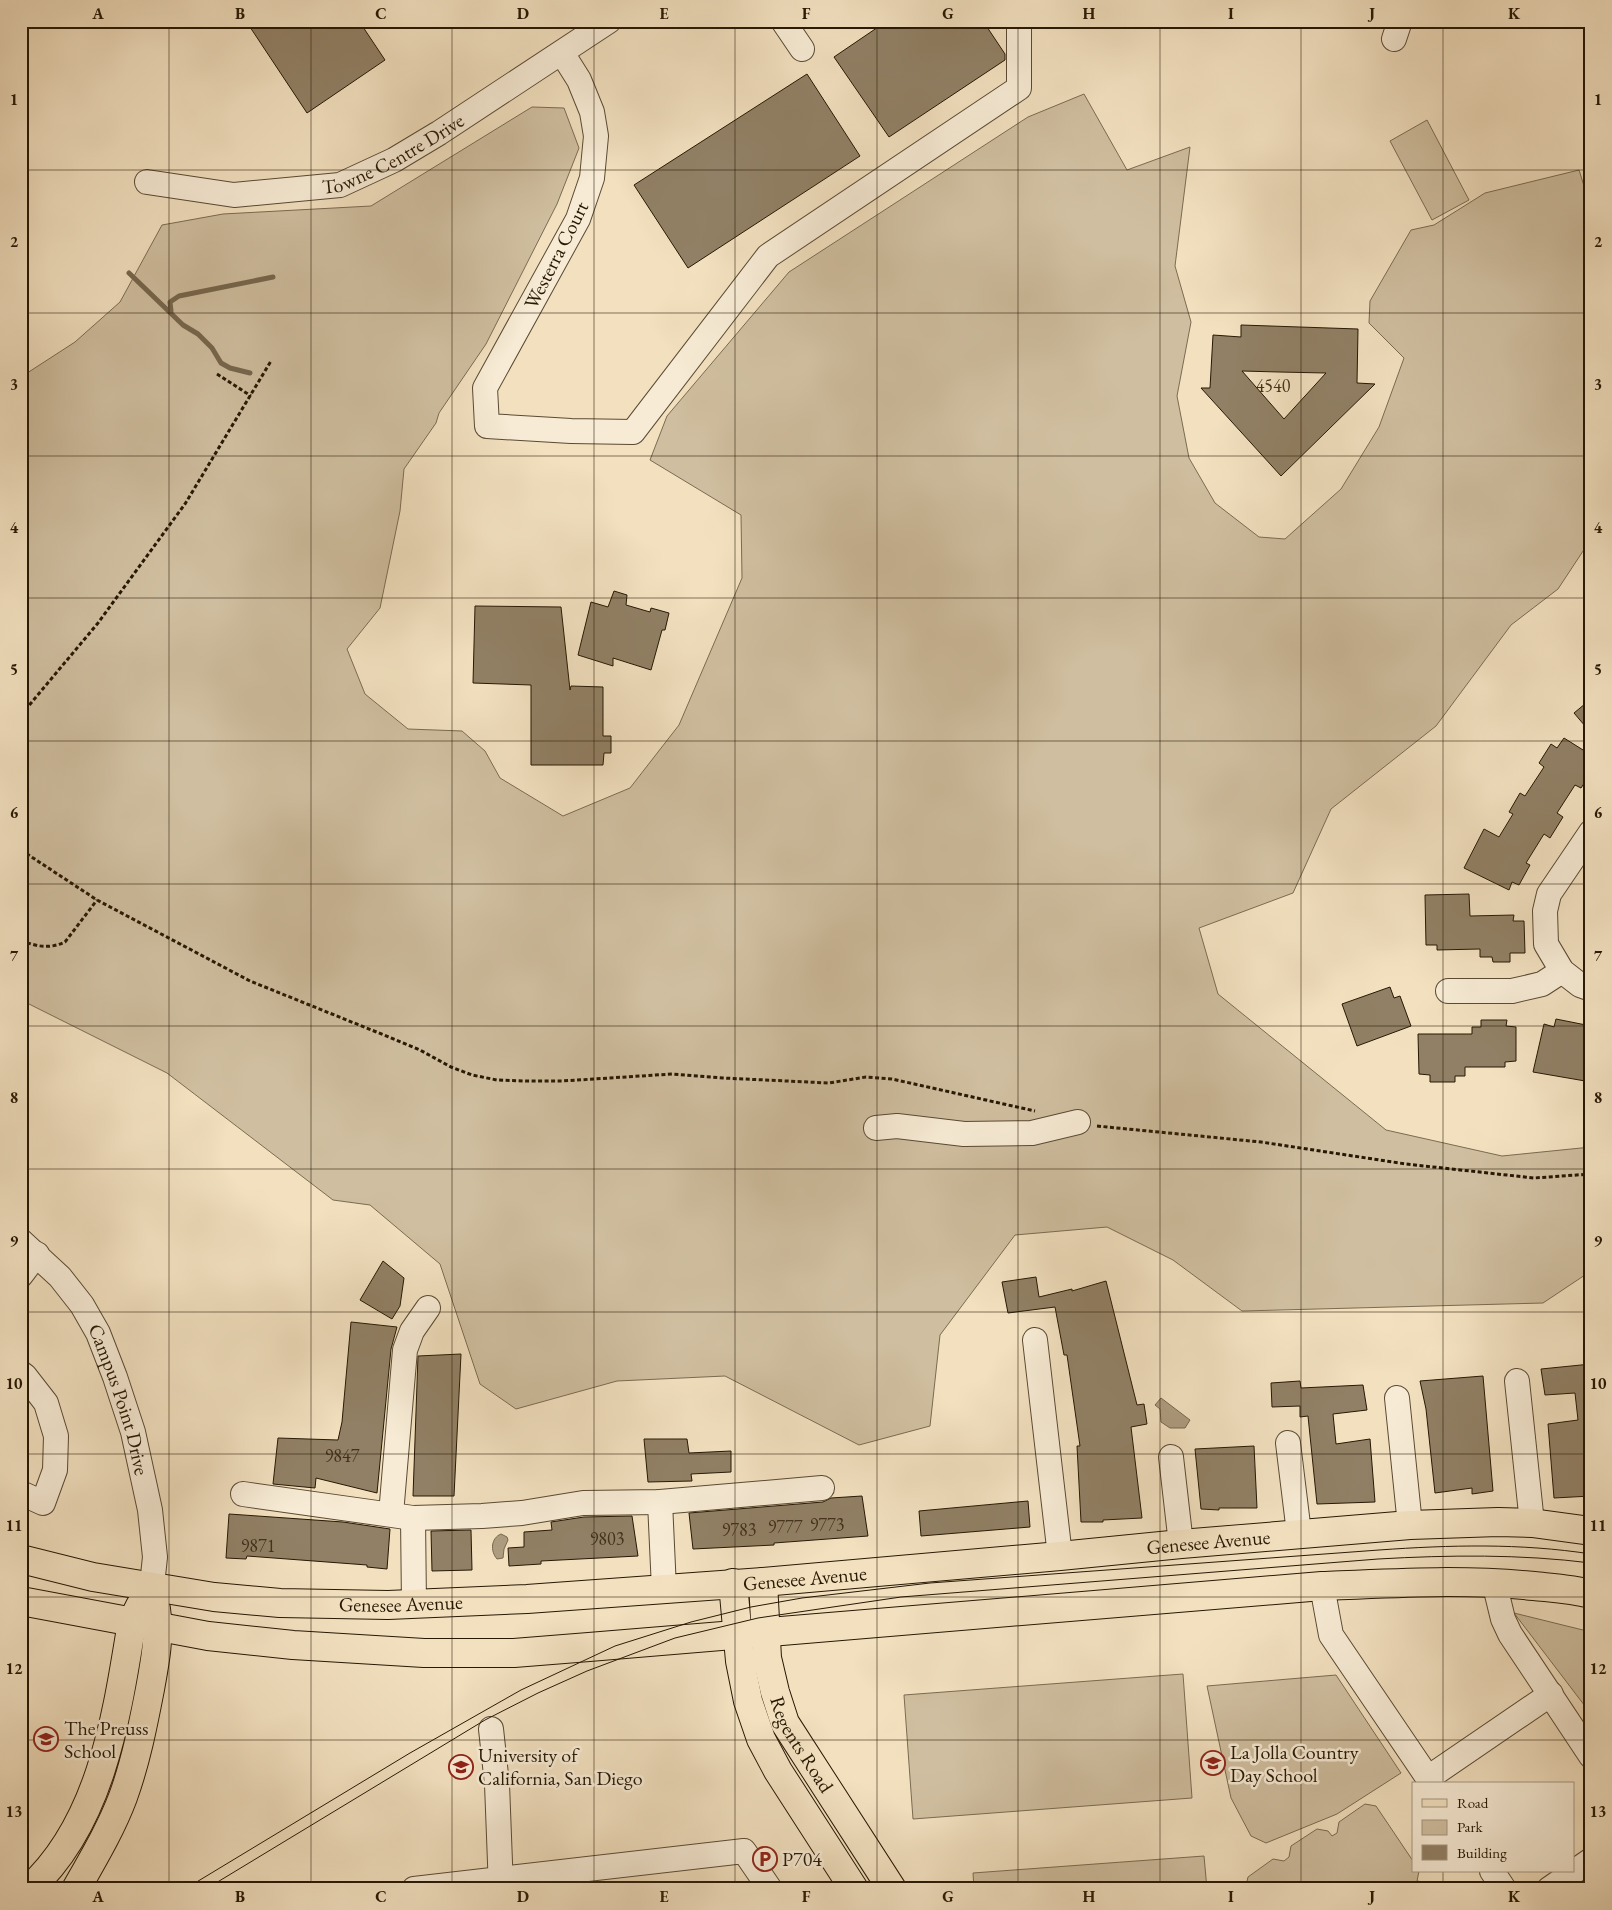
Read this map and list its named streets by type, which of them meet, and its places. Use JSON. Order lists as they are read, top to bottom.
{
  "streets": {
    "main road": ["Campus Point Drive", "Genesee Avenue", "Regents Road"],
    "street": ["Towne Centre Drive", "Westerra Court"]
  },
  "crossings": [
    ["Towne Centre Drive", "Westerra Court"],
    ["Campus Point Drive", "Genesee Avenue"],
    ["Genesee Avenue", "Regents Road"]
  ],
  "places": {
    "school or university": ["The Preuss School", "La Jolla Country Day School", "University of California, San Diego"],
    "parking": ["P704"]
  },
  "house_numbers": [
    "4540",
    "9847",
    "9773",
    "9777",
    "9783",
    "9803",
    "9871"
  ],
  "legend": ["Road", "Park", "Building"],
  "grid": {
    "columns": [
      "A",
      "B",
      "C",
      "D",
      "E",
      "F",
      "G",
      "H",
      "I",
      "J",
      "K"
    ],
    "rows": [
      "1",
      "2",
      "3",
      "4",
      "5",
      "6",
      "7",
      "8",
      "9",
      "10",
      "11",
      "12",
      "13"
    ]
  }
}
